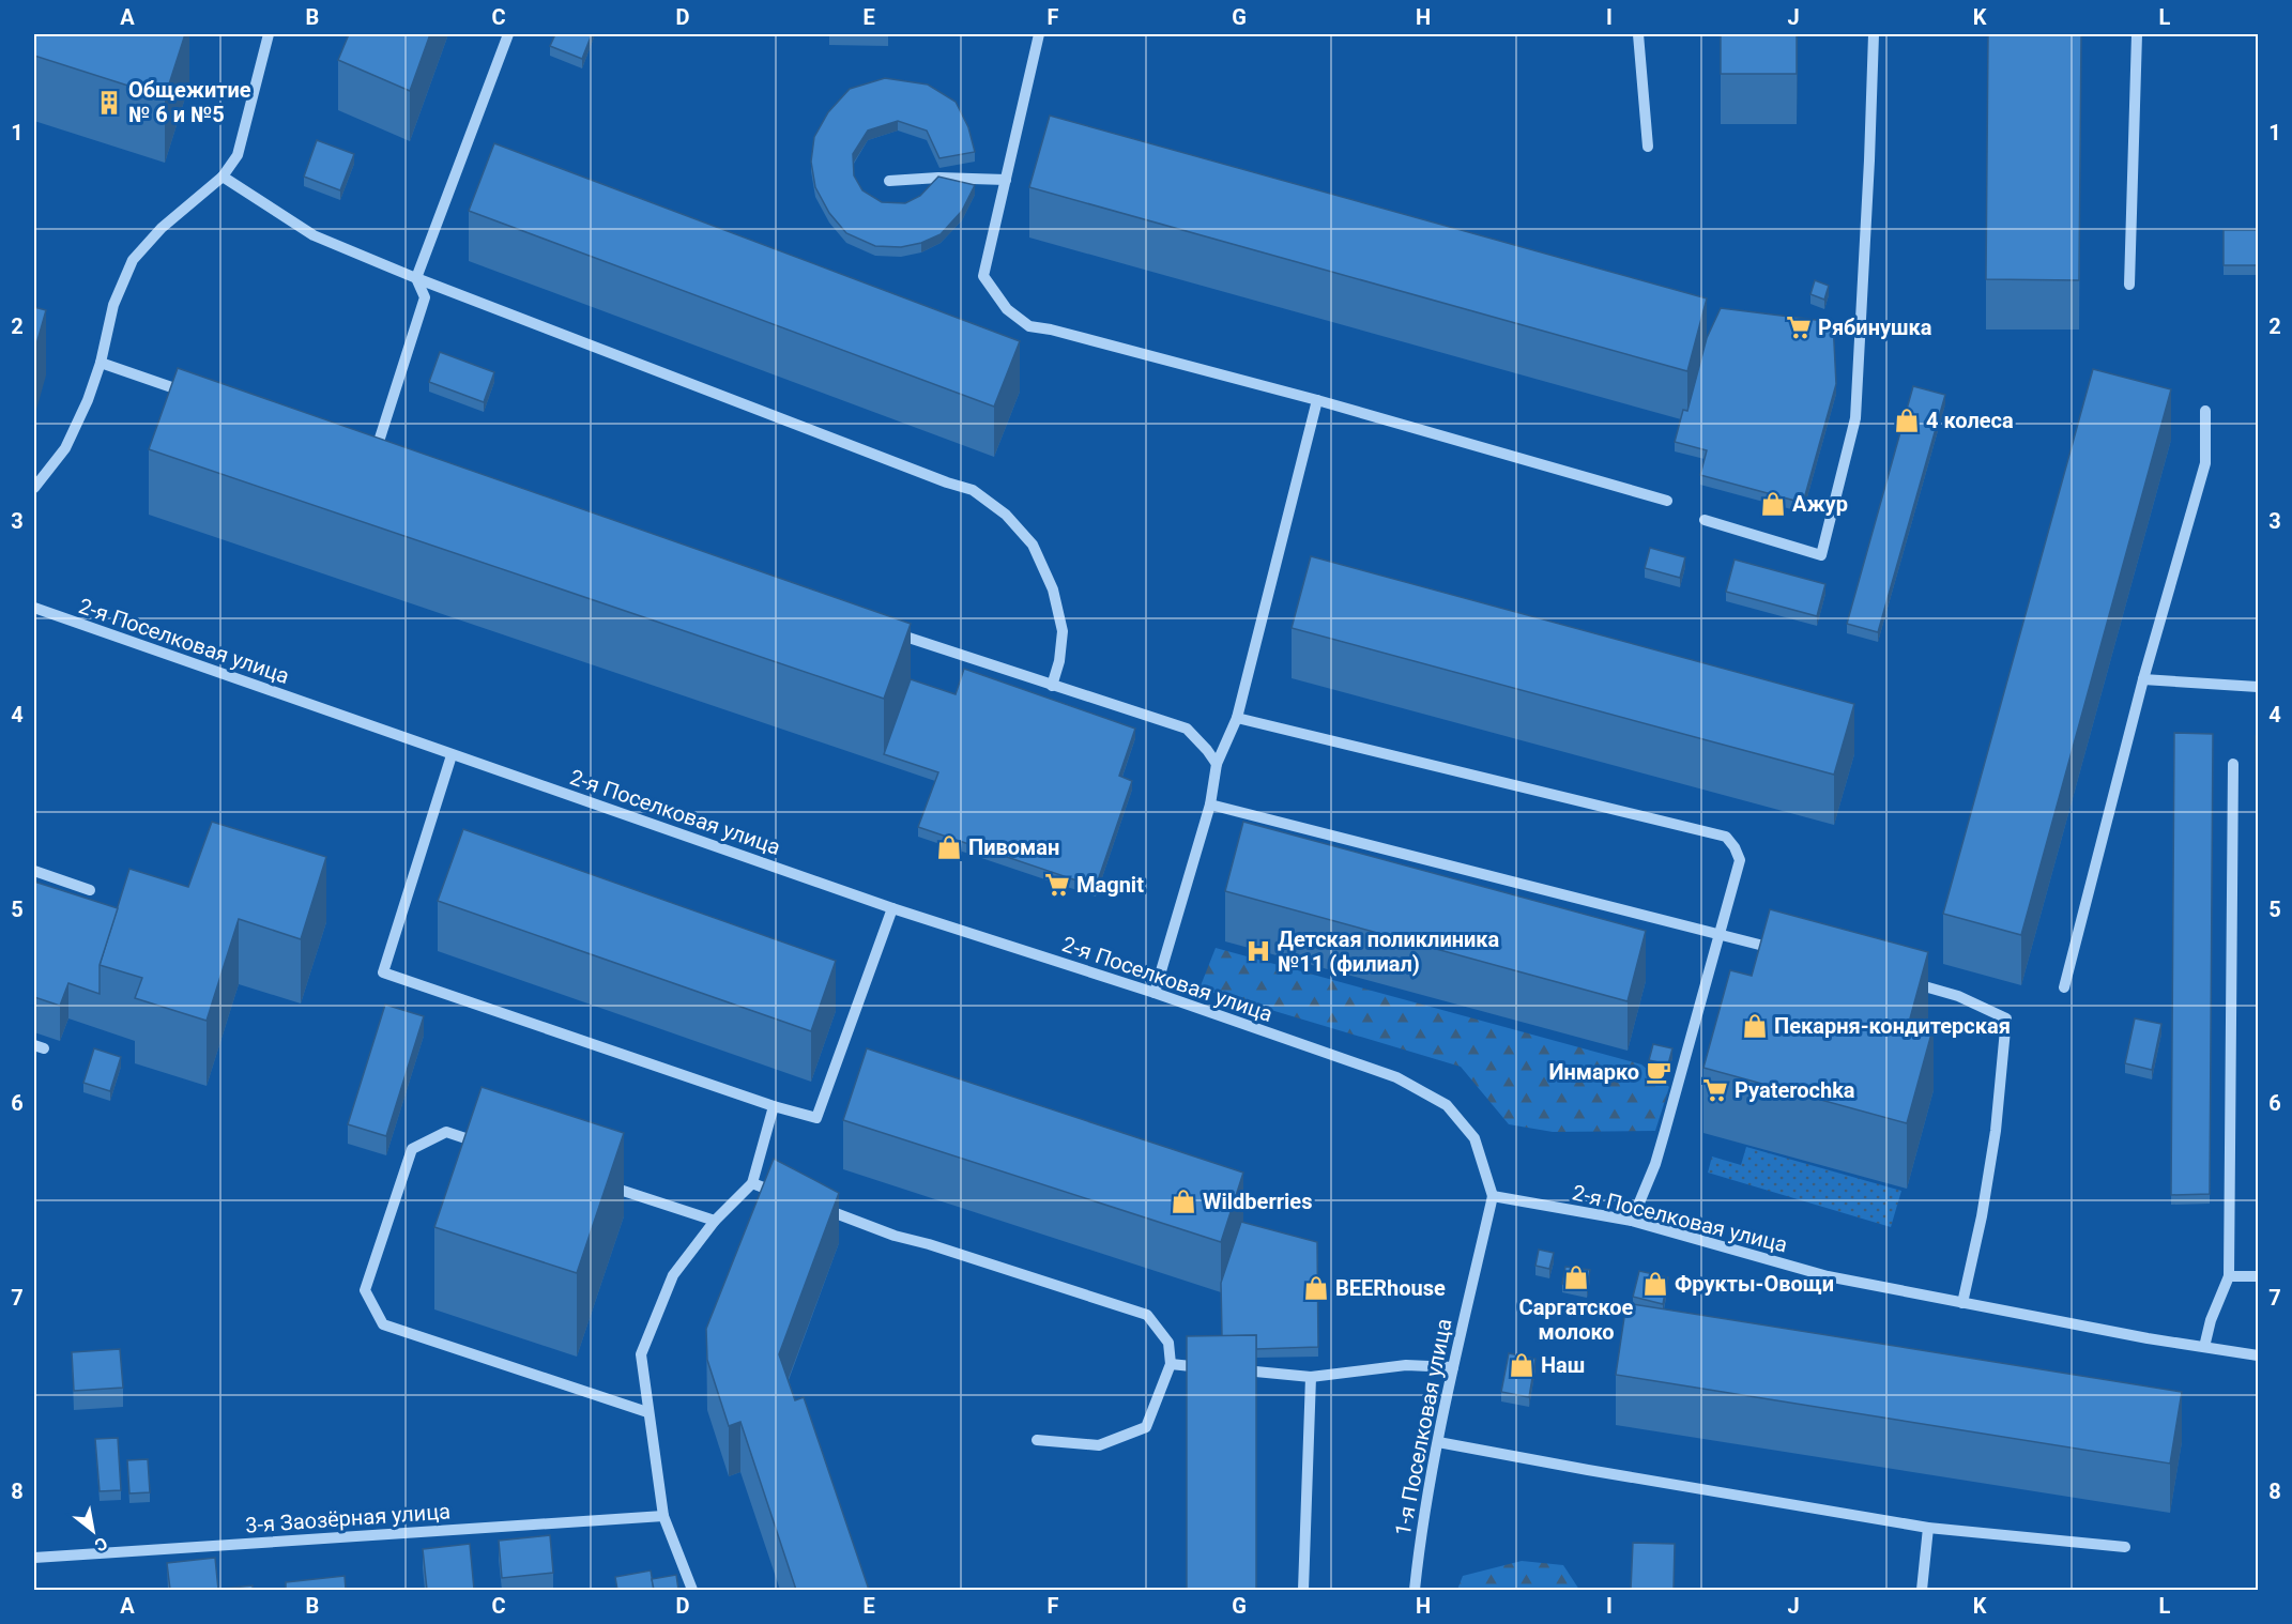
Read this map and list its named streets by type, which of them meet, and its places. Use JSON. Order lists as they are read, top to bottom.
{
  "streets": {
    "street": ["2-я Поселковая улица", "1-я Поселковая улица", "3-я Заозёрная улица"]
  },
  "crossings": [
    ["2-я Поселковая улица", "1-я Поселковая улица"]
  ],
  "places": {
    "building": ["Общежитие № 6 и №5"],
    "supermarket": ["Рябинушка", "Magnit", "Pyaterochka"],
    "shop": [
      "4 колеса",
      "Ажур",
      "Пивоман",
      "Пекарня-кондитерская",
      "Wildberries",
      "Саргатское молоко",
      "Фрукты-Овощи",
      "BEERhouse",
      "Наш"
    ],
    "hospital": ["Детская поликлиника №11 (филиал)"],
    "cafe": ["Инмарко"]
  },
  "north": "bottom right",
  "grid": {
    "columns": [
      "A",
      "B",
      "C",
      "D",
      "E",
      "F",
      "G",
      "H",
      "I",
      "J",
      "K",
      "L"
    ],
    "rows": [
      "1",
      "2",
      "3",
      "4",
      "5",
      "6",
      "7",
      "8"
    ]
  }
}
